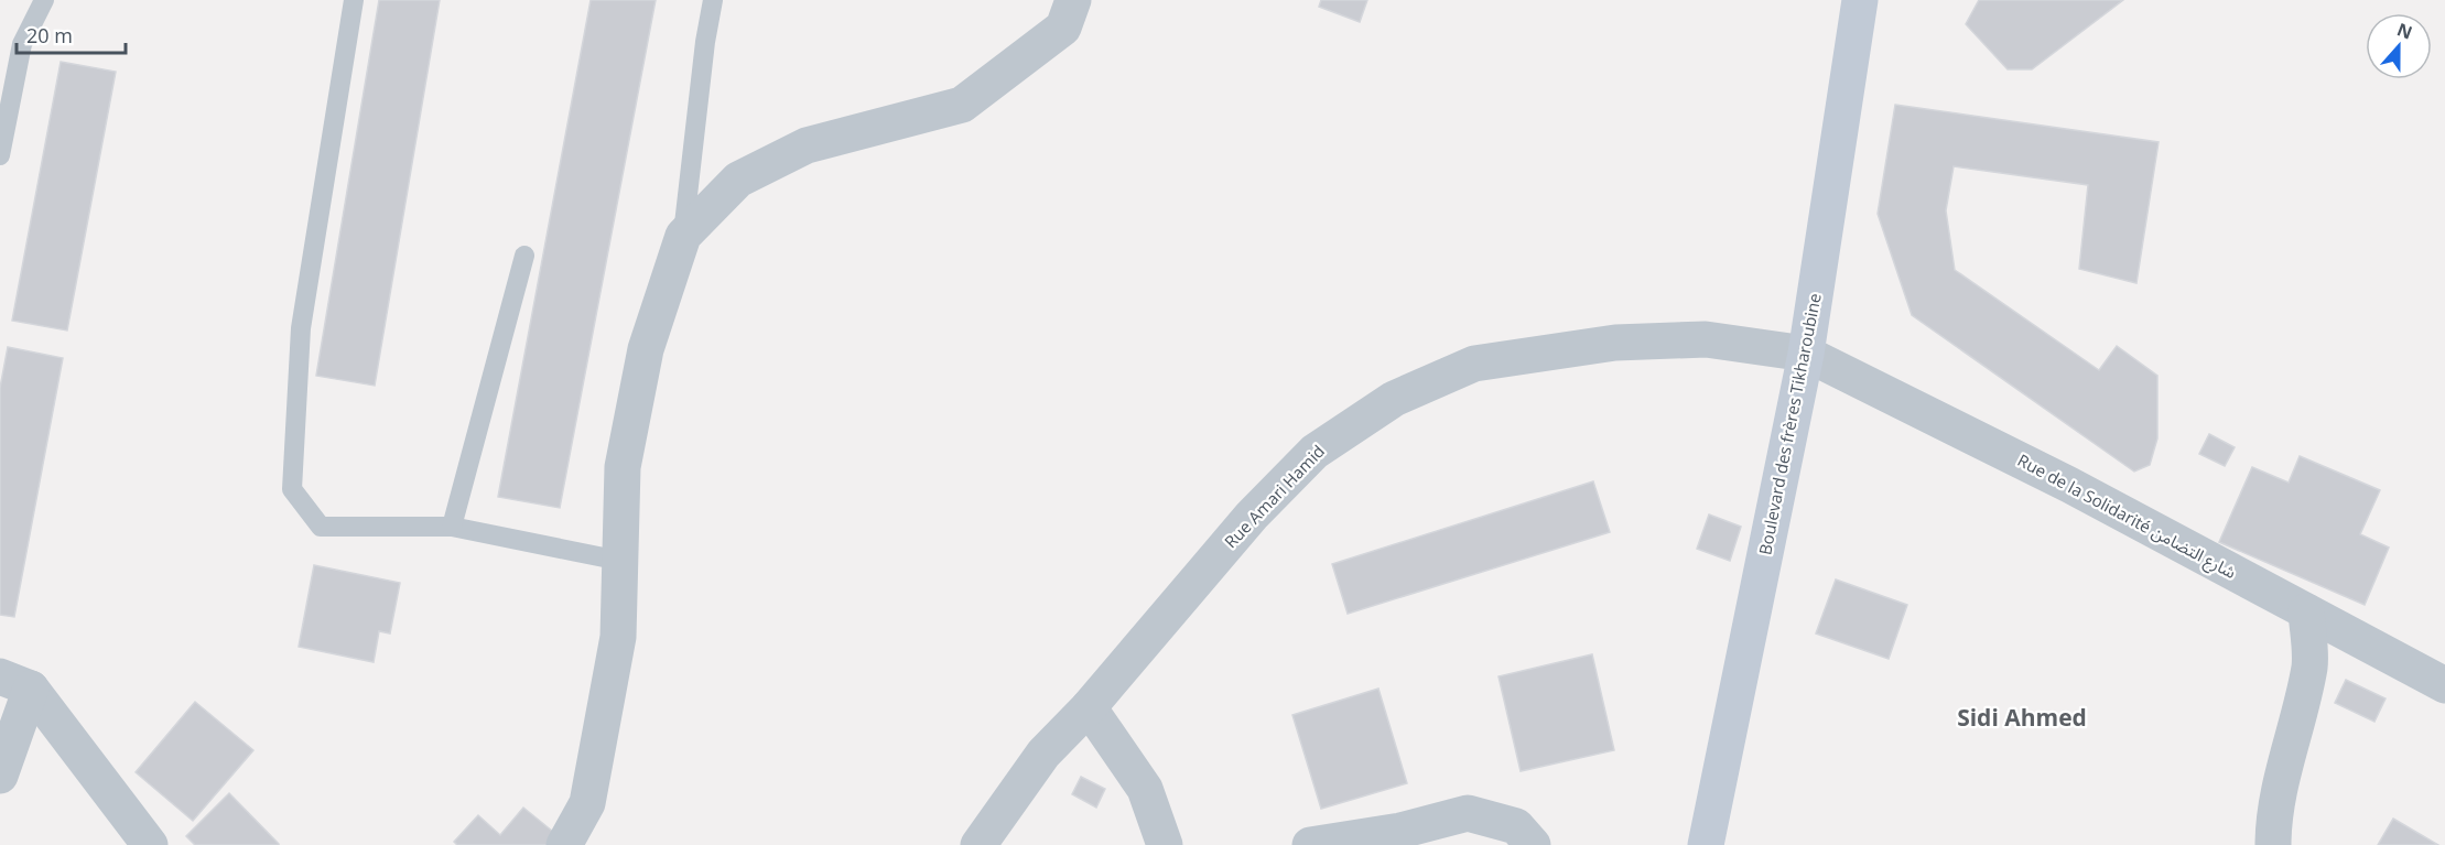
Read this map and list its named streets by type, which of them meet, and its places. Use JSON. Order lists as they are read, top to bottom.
{
  "streets": {
    "street": ["Boulevard des frères Tikharoubine", "Rue Amari Hamid", "Rue de la Solidarité شارع التضامن"]
  },
  "crossings": [
    ["Boulevard des frères Tikharoubine", "Rue Amari Hamid"],
    ["Boulevard des frères Tikharoubine", "Rue de la Solidarité شارع التضامن"],
    ["Rue Amari Hamid", "Rue de la Solidarité شارع التضامن"]
  ],
  "districts": ["Sidi Ahmed"],
  "scale_bar": "20 m",
  "north": "top"
}
